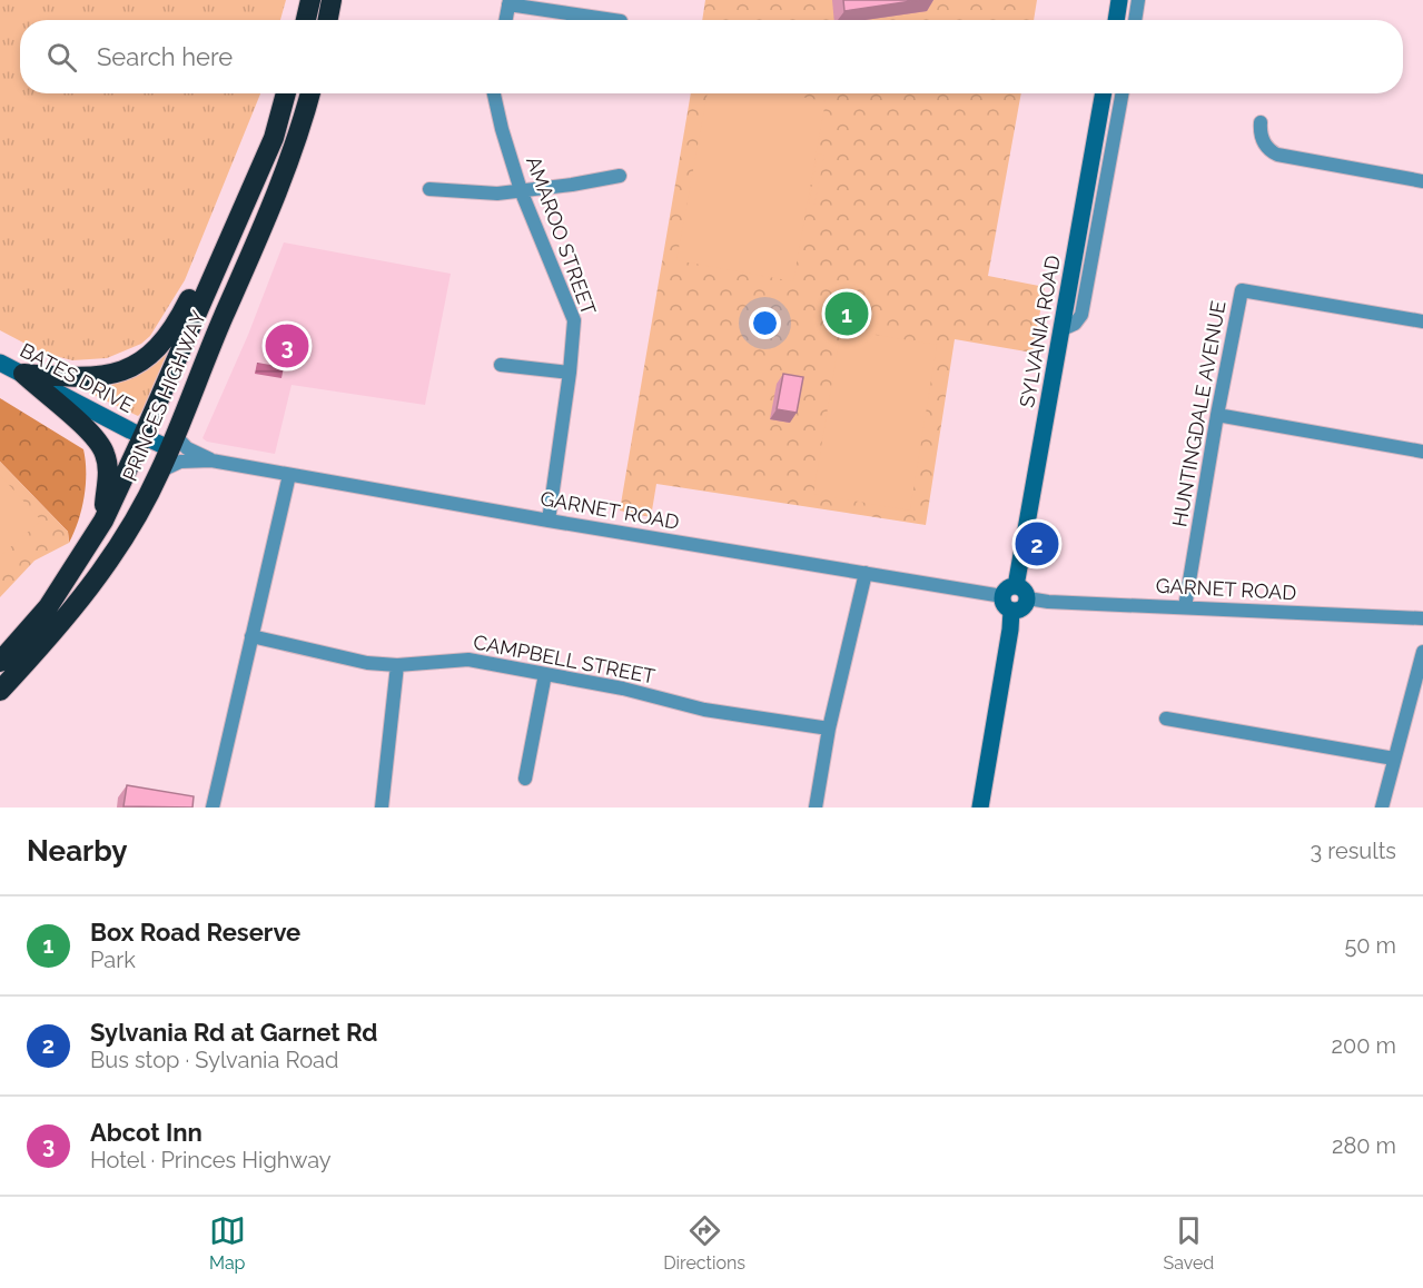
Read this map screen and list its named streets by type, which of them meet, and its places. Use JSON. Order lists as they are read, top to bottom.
{
  "streets": {
    "highway": ["PRINCES HIGHWAY"],
    "street": [
      "AMAROO STREET",
      "SYLVANIA ROAD",
      "BATES DRIVE",
      "HUNTINGDALE AVENUE",
      "GARNET ROAD",
      "CAMPBELL STREET"
    ]
  },
  "crossings": [
    ["AMAROO STREET", "GARNET ROAD"],
    ["SYLVANIA ROAD", "GARNET ROAD"],
    ["BATES DRIVE", "PRINCES HIGHWAY"],
    ["BATES DRIVE", "GARNET ROAD"],
    ["PRINCES HIGHWAY", "GARNET ROAD"],
    ["HUNTINGDALE AVENUE", "GARNET ROAD"]
  ],
  "page": {
    "search": "Search here",
    "pins": ["1", "3", "2"],
    "heading": ["Nearby", "3 results"],
    "list": [
      {
        "mark": "1",
        "name": "Box Road Reserve",
        "note": "Park",
        "value": "50 m"
      },
      {
        "mark": "2",
        "name": "Sylvania Rd at Garnet Rd",
        "note": "Bus stop · Sylvania Road",
        "value": "200 m"
      },
      {
        "mark": "3",
        "name": "Abcot Inn",
        "note": "Hotel · Princes Highway",
        "value": "280 m"
      }
    ],
    "nav": ["Map", "Directions", "Saved"]
  }
}
